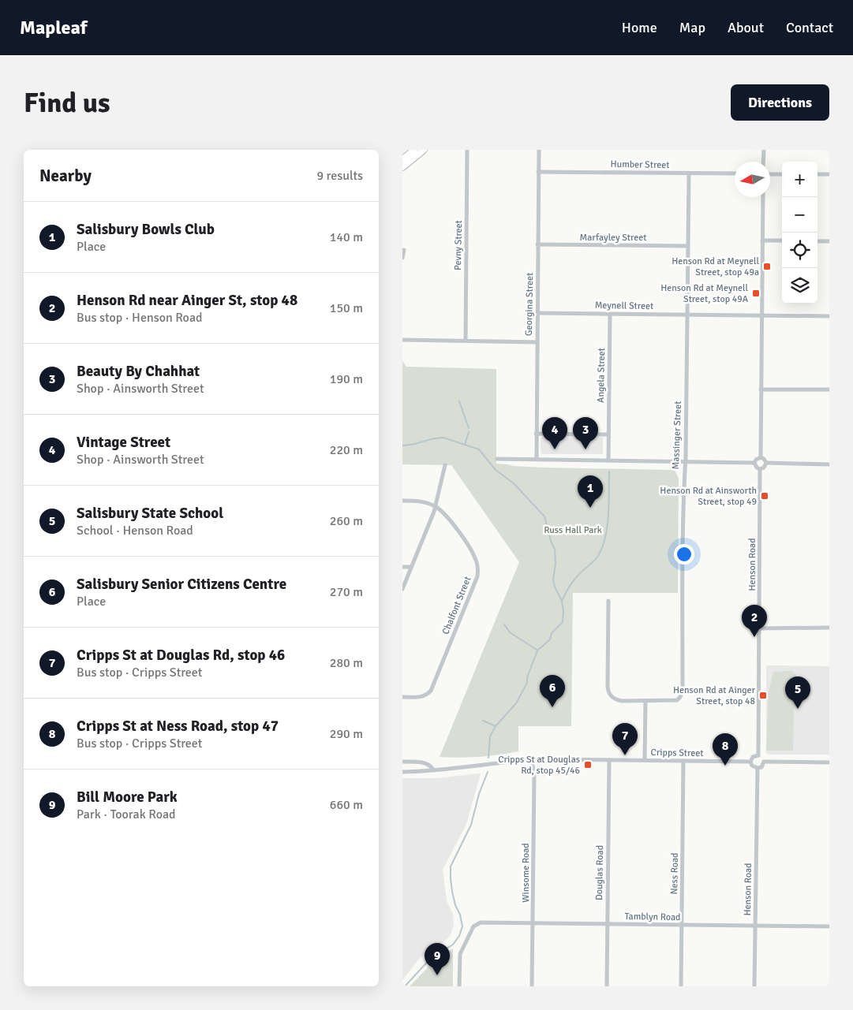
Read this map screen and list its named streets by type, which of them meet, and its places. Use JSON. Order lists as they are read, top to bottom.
{
  "streets": {
    "street": [
      "Humber Street",
      "Marfayley Street",
      "Pevny Street",
      "Georgina Street",
      "Meynell Street",
      "Angela Street",
      "Massinger Street",
      "Henson Road",
      "Chalfont Street",
      "Cripps Street",
      "Winsome Road",
      "Douglas Road",
      "Ness Road",
      "Tamblyn Road"
    ]
  },
  "crossings": [
    ["Humber Street", "Georgina Street"],
    ["Humber Street", "Massinger Street"],
    ["Marfayley Street", "Georgina Street"],
    ["Marfayley Street", "Massinger Street"],
    ["Georgina Street", "Meynell Street"],
    ["Meynell Street", "Angela Street"],
    ["Meynell Street", "Massinger Street"],
    ["Henson Road", "Cripps Street"],
    ["Henson Road", "Tamblyn Road"],
    ["Cripps Street", "Winsome Road"],
    ["Cripps Street", "Douglas Road"],
    ["Cripps Street", "Ness Road"],
    ["Winsome Road", "Tamblyn Road"],
    ["Douglas Road", "Tamblyn Road"],
    ["Ness Road", "Tamblyn Road"]
  ],
  "parks": ["Russ Hall Park"],
  "places": {
    "transit": [
      "Henson Rd at Meynell Street, stop 49a",
      "Henson Rd at Meynell Street, stop 49A",
      "Henson Rd at Ainsworth Street, stop 49",
      "Henson Rd at Ainger Street, stop 48",
      "Cripps St at Douglas Rd, stop 45/46"
    ]
  },
  "north": "left",
  "page": {
    "header": "Mapleaf",
    "nav": [
      "Home",
      "Map",
      "About",
      "Contact"
    ],
    "buttons": "Directions",
    "title": "Find us",
    "heading": ["Nearby", "9 results"],
    "map_buttons": ["+", "−"],
    "list": [
      {
        "mark": "1",
        "name": "Salisbury Bowls Club",
        "note": "Place",
        "value": "140 m"
      },
      {
        "mark": "2",
        "name": "Henson Rd near Ainger St, stop 48",
        "note": "Bus stop · Henson Road",
        "value": "150 m"
      },
      {
        "mark": "3",
        "name": "Beauty By Chahhat",
        "note": "Shop · Ainsworth Street",
        "value": "190 m"
      },
      {
        "mark": "4",
        "name": "Vintage Street",
        "note": "Shop · Ainsworth Street",
        "value": "220 m"
      },
      {
        "mark": "5",
        "name": "Salisbury State School",
        "note": "School · Henson Road",
        "value": "260 m"
      },
      {
        "mark": "6",
        "name": "Salisbury Senior Citizens Centre",
        "note": "Place",
        "value": "270 m"
      },
      {
        "mark": "7",
        "name": "Cripps St at Douglas Rd, stop 46",
        "note": "Bus stop · Cripps Street",
        "value": "280 m"
      },
      {
        "mark": "8",
        "name": "Cripps St at Ness Road, stop 47",
        "note": "Bus stop · Cripps Street",
        "value": "290 m"
      },
      {
        "mark": "9",
        "name": "Bill Moore Park",
        "note": "Park · Toorak Road",
        "value": "660 m"
      }
    ],
    "pins": [
      "3",
      "4",
      "1",
      "2",
      "6",
      "5",
      "7",
      "8",
      "9"
    ]
  }
}
